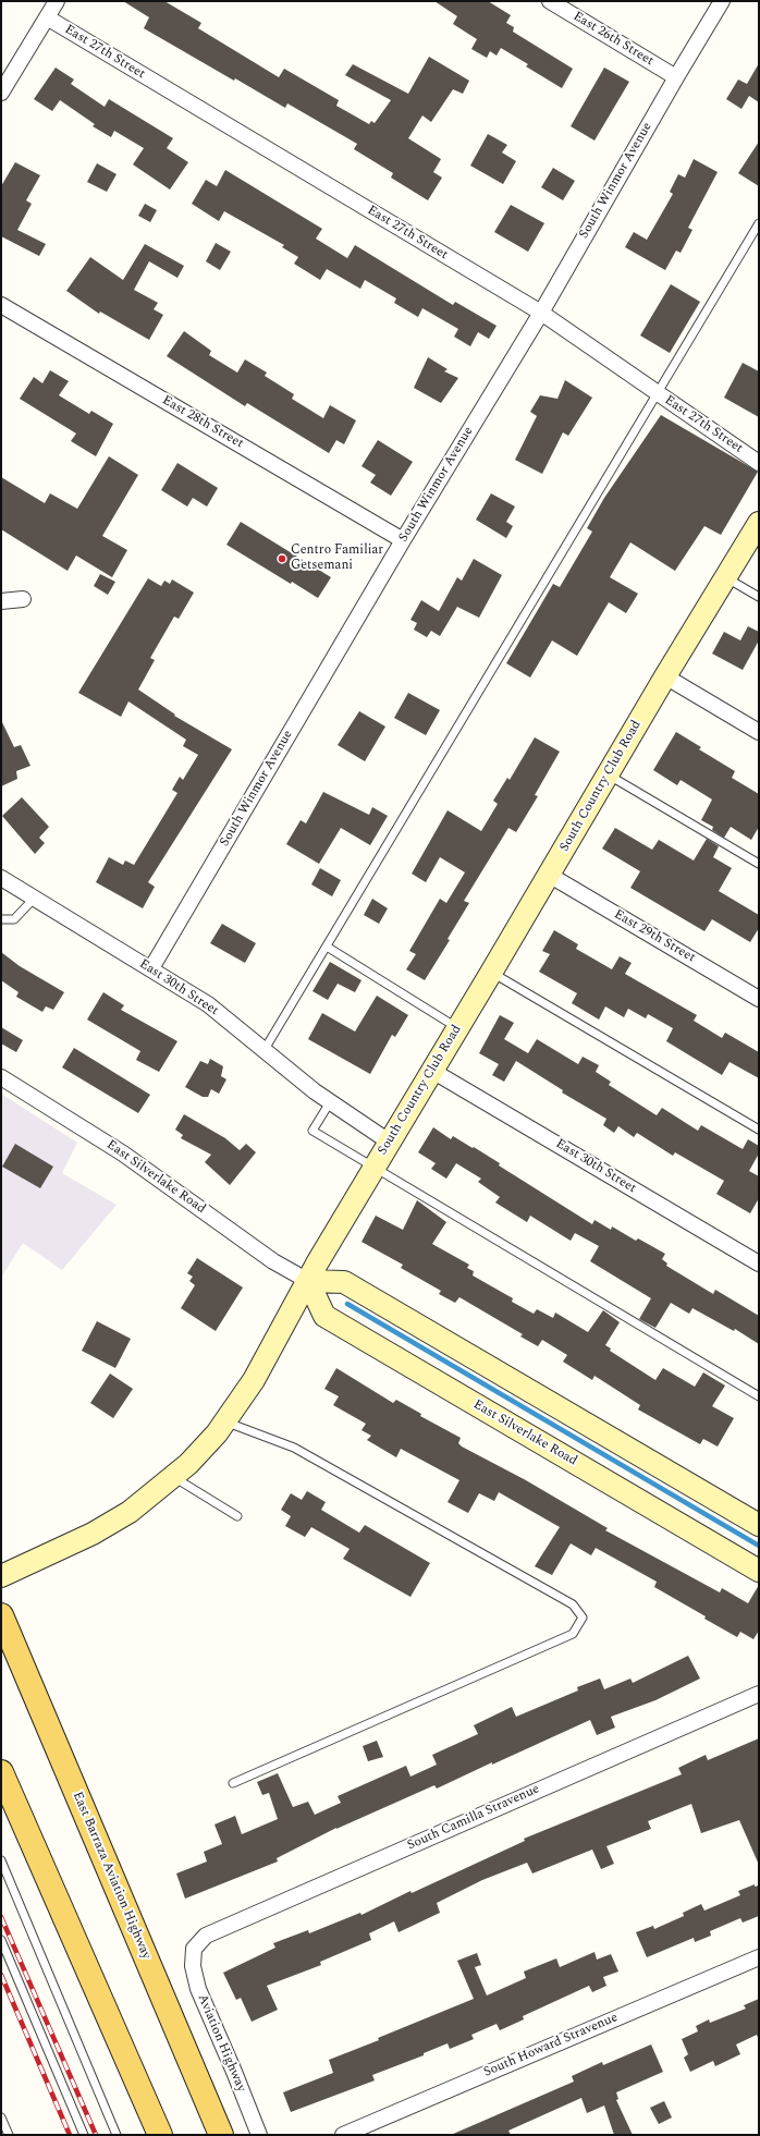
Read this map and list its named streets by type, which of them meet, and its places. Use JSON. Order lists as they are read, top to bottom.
{
  "streets": {
    "main road": ["South Country Club Road", "East Silverlake Road", "East Barraza Aviation Highway"],
    "street": [
      "East 26th Street",
      "East 27th Street",
      "South Winmor Avenue",
      "East 28th Street",
      "East 29th Street",
      "East 30th Street",
      "South Camilla Stravenue",
      "Aviation Highway",
      "South Howard Stravenue"
    ]
  },
  "crossings": [
    ["East 26th Street", "South Winmor Avenue"],
    ["East 27th Street", "South Winmor Avenue"],
    ["South Winmor Avenue", "East 28th Street"],
    ["South Winmor Avenue", "East 30th Street"],
    ["South Country Club Road", "East 29th Street"],
    ["South Country Club Road", "East 30th Street"],
    ["South Country Club Road", "East Silverlake Road"],
    ["South Camilla Stravenue", "Aviation Highway"]
  ],
  "places": ["Centro Familiar Getsemani"]
}
